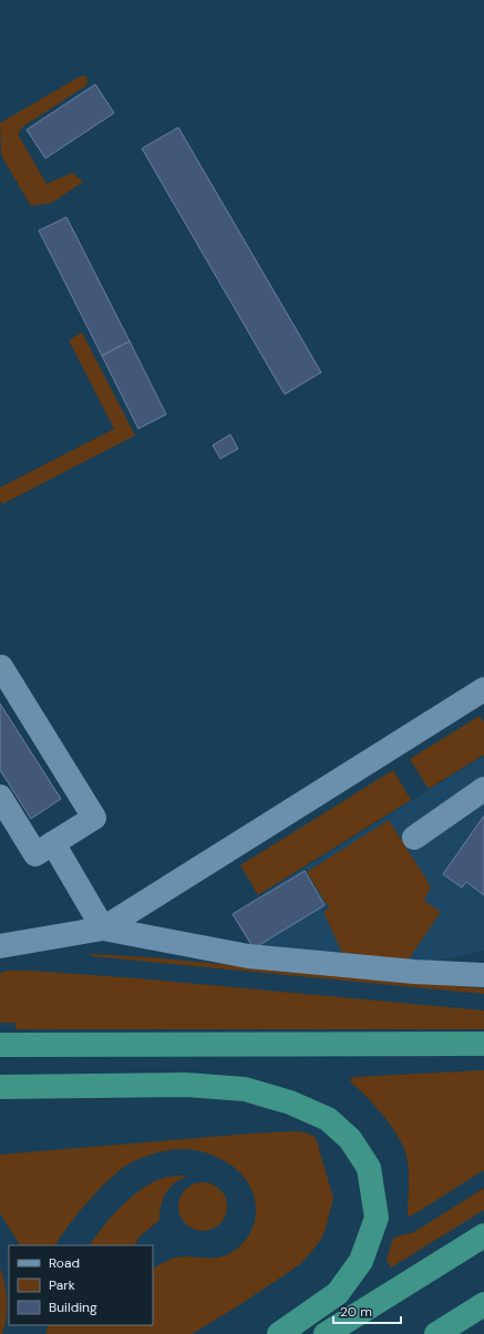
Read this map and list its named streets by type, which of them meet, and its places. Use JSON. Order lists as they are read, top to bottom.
{
  "legend": ["Road", "Park", "Building"],
  "scale_bar": "20 m"
}
